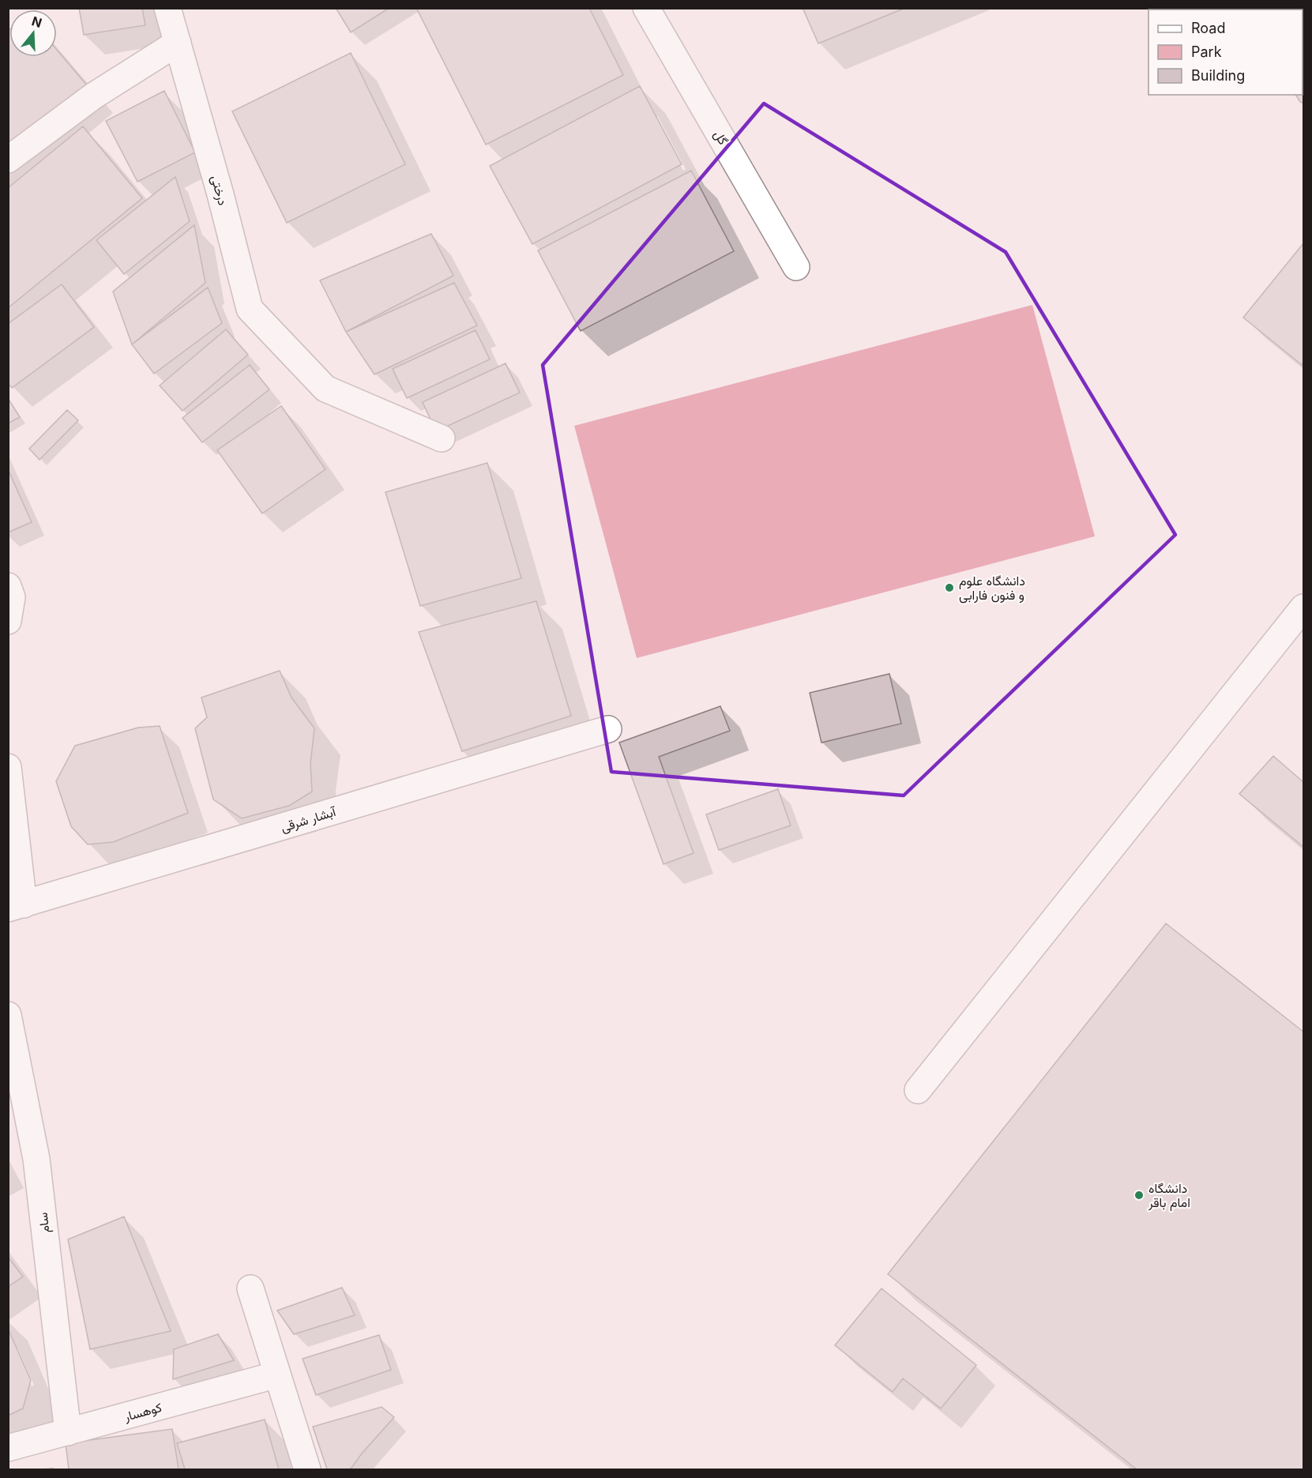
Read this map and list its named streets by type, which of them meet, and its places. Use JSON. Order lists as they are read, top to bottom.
{
  "streets": {
    "street": [
      "گل",
      "درختی",
      "آبشار شرقی",
      "سام",
      "کوهسار"
    ]
  },
  "crossings": [
    ["سام", "کوهسار"]
  ],
  "places": ["دانشگاه علوم و فنون فارابی", "دانشگاه امام باقر"],
  "legend": ["Road", "Park", "Building"],
  "north": "top"
}
